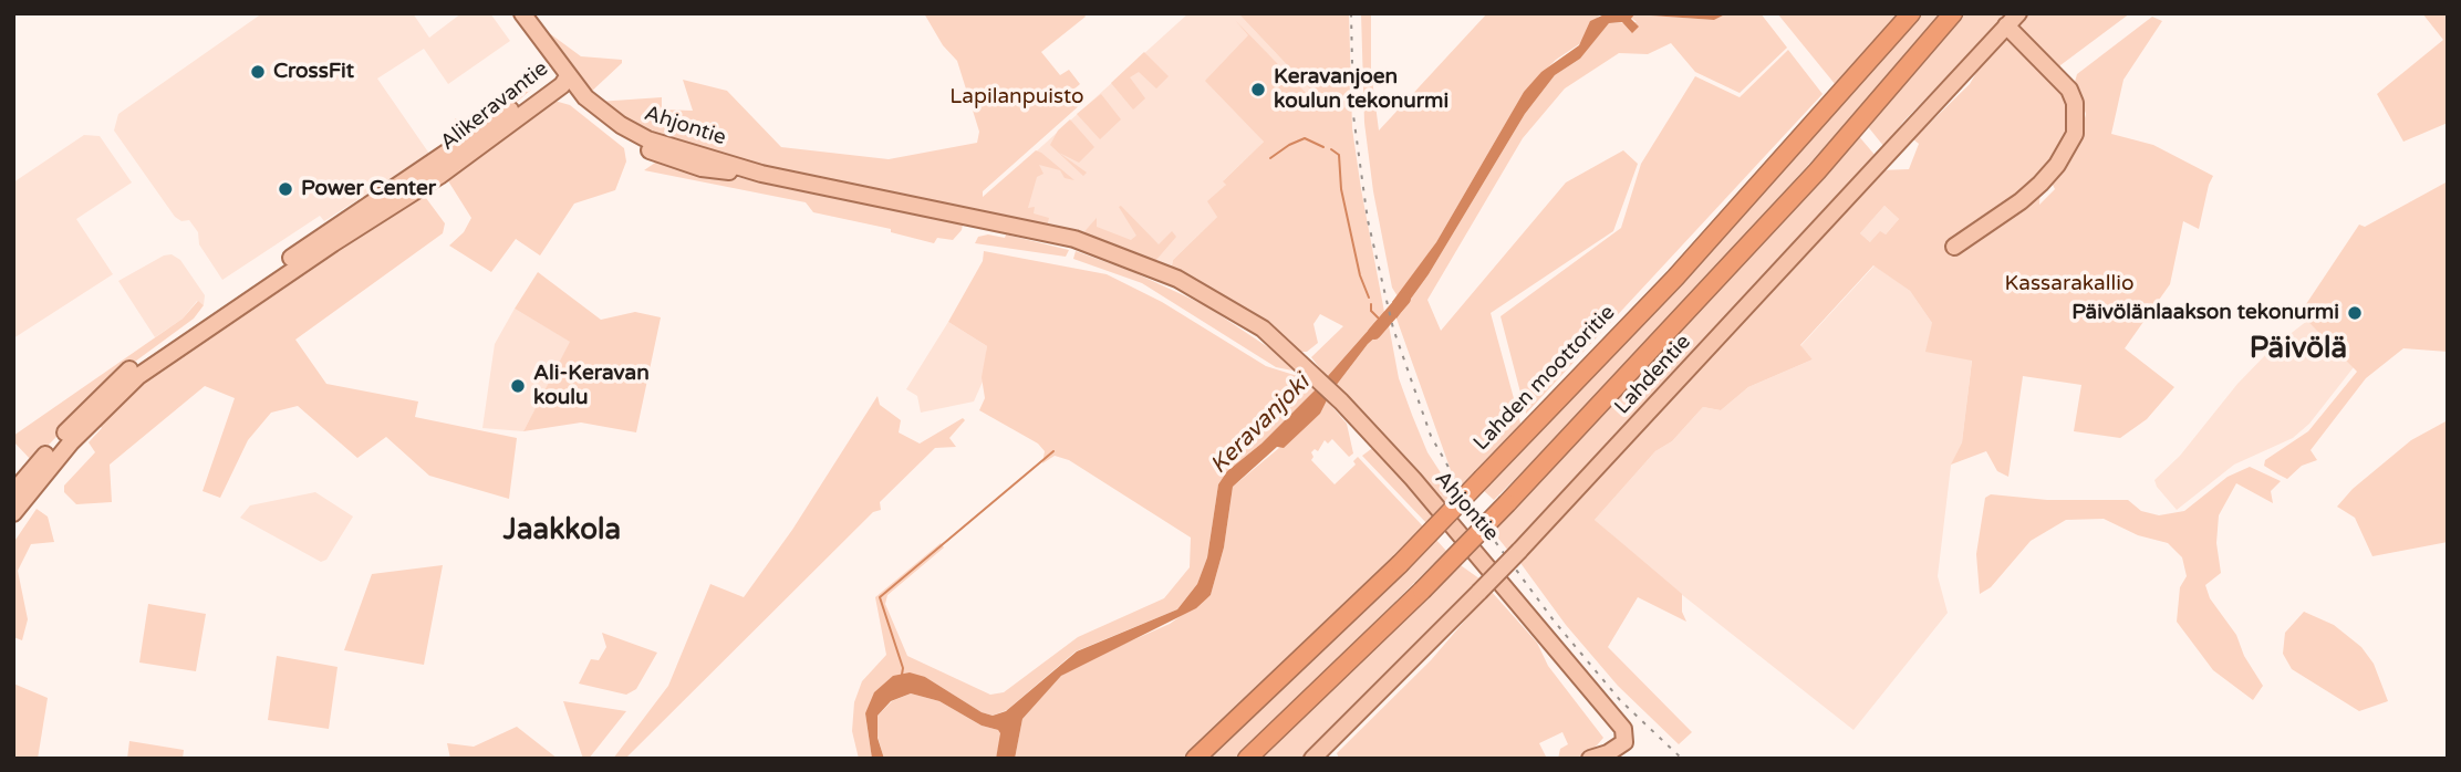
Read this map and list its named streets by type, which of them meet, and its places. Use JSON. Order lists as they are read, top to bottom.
{
  "streets": {
    "highway": ["Lahden moottoritie"],
    "main road": ["Alikeravantie", "Ahjontie", "Lahdentie"]
  },
  "crossings": [
    ["Alikeravantie", "Ahjontie"]
  ],
  "districts": ["Päivölä", "Jaakkola"],
  "water": ["Keravanjoki"],
  "parks": ["Lapilanpuisto", "Kassarakallio"],
  "places": [
    "CrossFit",
    "Keravanjoen koulun tekonurmi",
    "Power Center",
    "Päivölänlaakson tekonurmi",
    "Ali-Keravan koulu"
  ]
}
